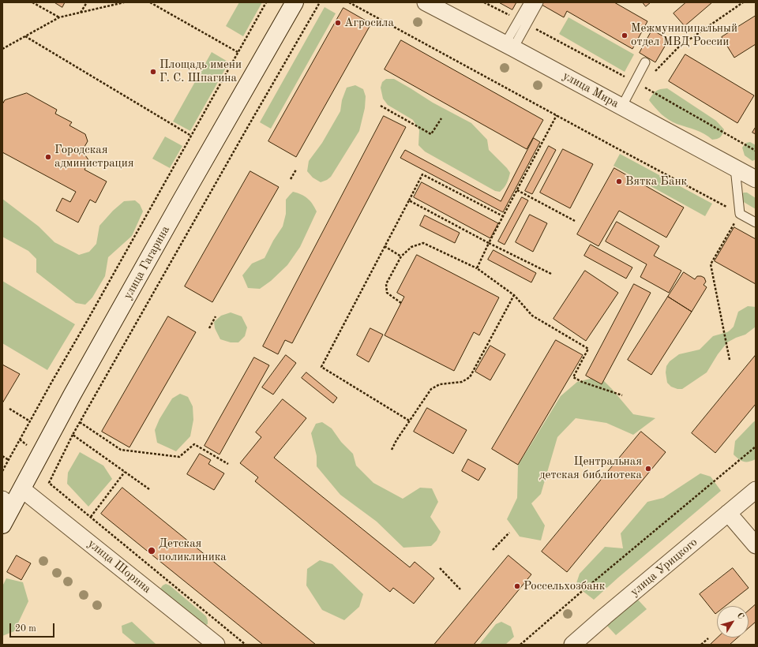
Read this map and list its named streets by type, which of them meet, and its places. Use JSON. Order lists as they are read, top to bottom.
{
  "streets": {
    "street": [
      "улица Мира",
      "улица Гагарина",
      "улица Шорина",
      "улица Урицкого"
    ]
  },
  "crossings": [
    ["улица Гагарина", "улица Шорина"]
  ],
  "places": [
    "Агросила",
    "Межмуниципальный отдел МВД России",
    "Площадь имени Г. С. Шпагина",
    "Городская администрация",
    "Вятка Банк",
    "Центральная детская библиотека",
    "Детская поликлиника",
    "Россельхозбанк"
  ],
  "scale_bar": "20 m",
  "north": "top right"
}
